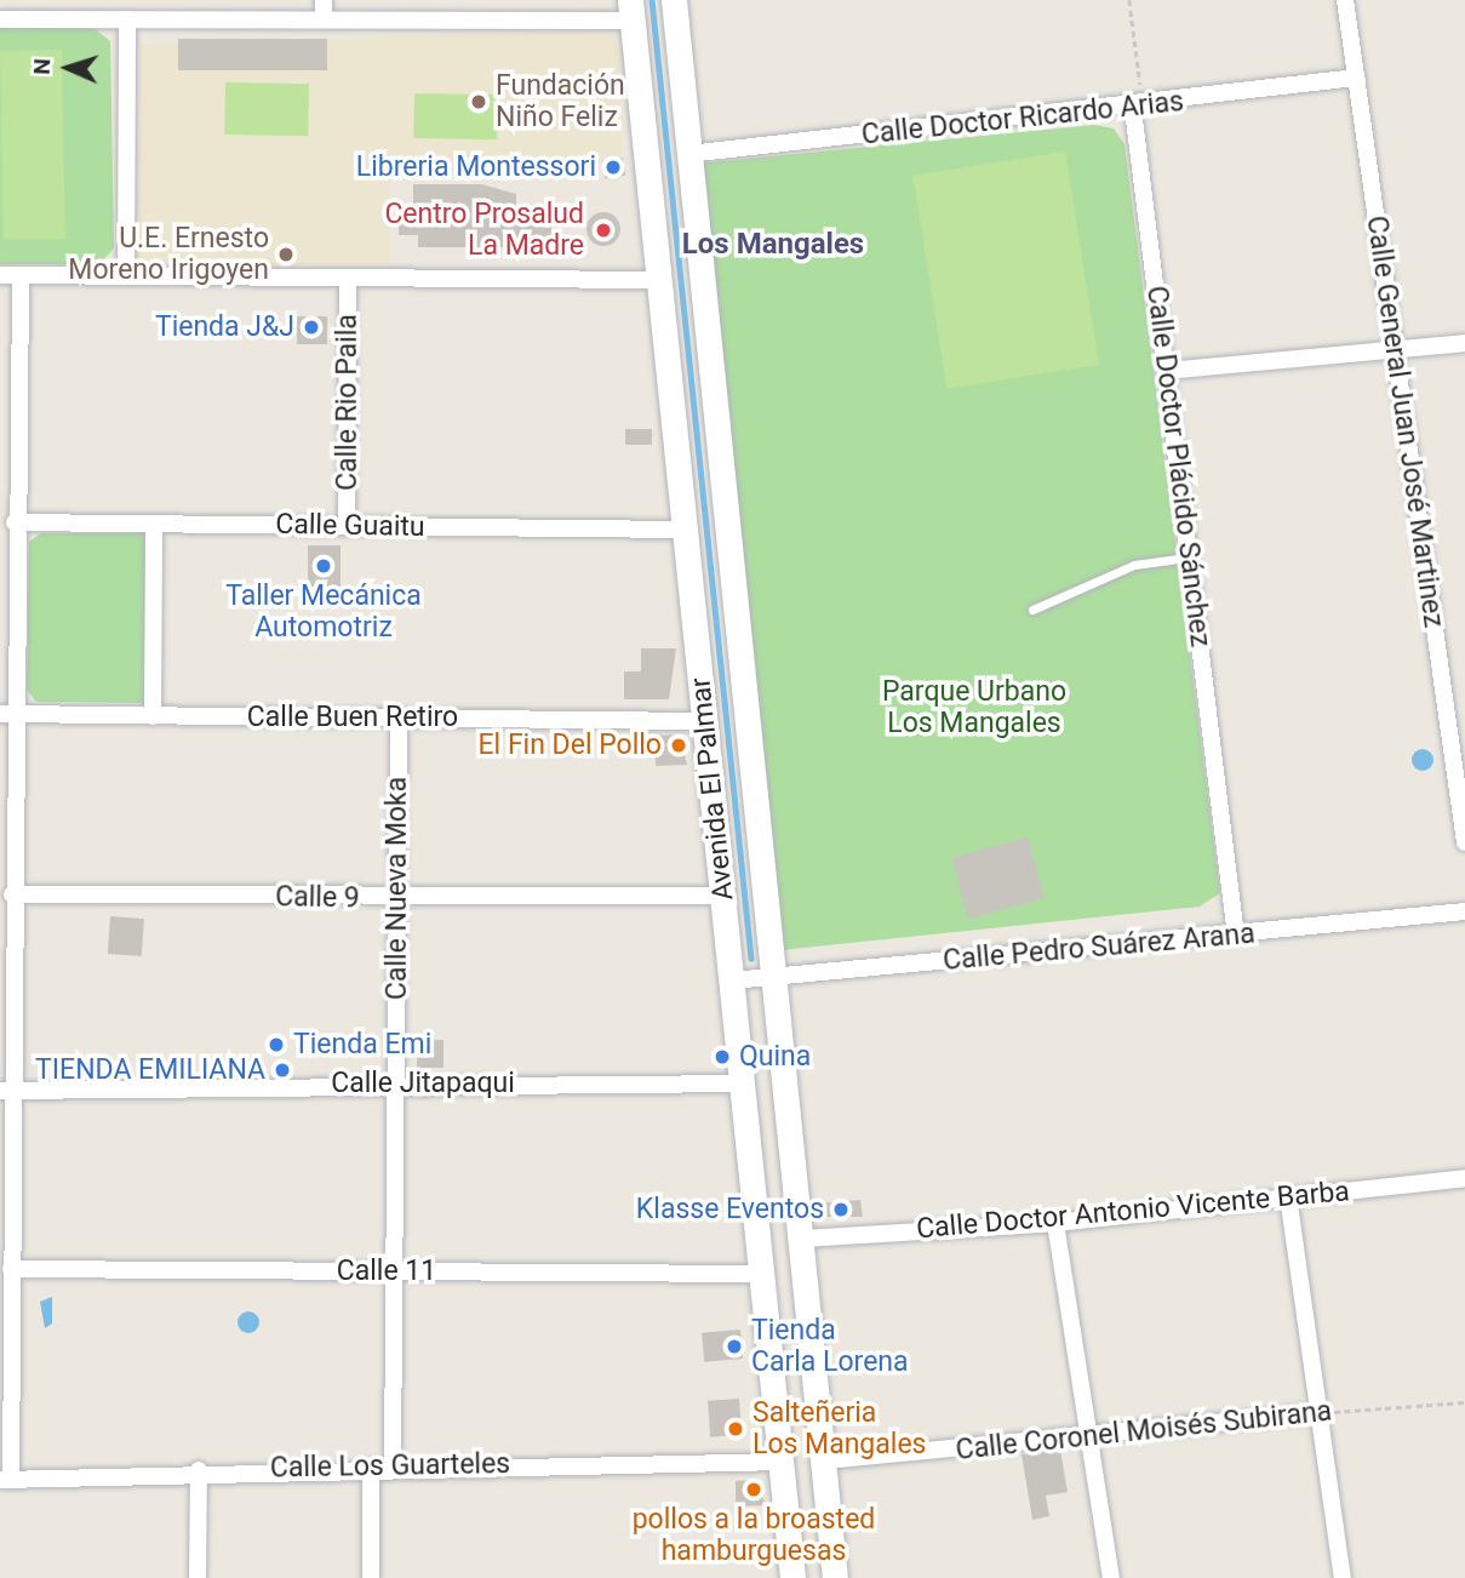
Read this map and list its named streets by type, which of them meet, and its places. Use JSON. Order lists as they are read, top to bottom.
{
  "streets": {
    "street": [
      "Calle Doctor Ricardo Arias",
      "Calle Rio Paila",
      "Calle General Juan José Martinez",
      "Calle Doctor Plácido Sánchez",
      "Calle Guaitu",
      "Calle Buen Retiro",
      "Avenida El Palmar",
      "Calle Nueva Moka",
      "Calle 9",
      "Calle Pedro Suárez Arana",
      "Calle Jitapaqui",
      "Calle Doctor Antonio Vicente Barba",
      "Calle 11",
      "Calle Coronel Moisés Subirana",
      "Calle Los Guarteles"
    ]
  },
  "crossings": [
    ["Calle Doctor Ricardo Arias", "Calle General Juan José Martinez"],
    ["Calle Doctor Ricardo Arias", "Calle Doctor Plácido Sánchez"],
    ["Calle Doctor Ricardo Arias", "Avenida El Palmar"],
    ["Calle Rio Paila", "Calle Guaitu"],
    ["Calle Doctor Plácido Sánchez", "Calle Pedro Suárez Arana"],
    ["Calle Guaitu", "Avenida El Palmar"],
    ["Calle Buen Retiro", "Avenida El Palmar"],
    ["Calle Buen Retiro", "Calle Nueva Moka"],
    ["Avenida El Palmar", "Calle 9"],
    ["Avenida El Palmar", "Calle Pedro Suárez Arana"],
    ["Avenida El Palmar", "Calle Jitapaqui"],
    ["Avenida El Palmar", "Calle Doctor Antonio Vicente Barba"],
    ["Avenida El Palmar", "Calle 11"],
    ["Avenida El Palmar", "Calle Coronel Moisés Subirana"],
    ["Avenida El Palmar", "Calle Los Guarteles"],
    ["Calle Nueva Moka", "Calle 9"],
    ["Calle Nueva Moka", "Calle Jitapaqui"],
    ["Calle Nueva Moka", "Calle 11"],
    ["Calle Nueva Moka", "Calle Los Guarteles"]
  ],
  "districts": ["Los Mangales"],
  "parks": ["Parque Urbano Los Mangales"],
  "places": [
    "Fundación Niño Feliz",
    "Libreria Montessori",
    "Centro Prosalud La Madre",
    "U.E. Ernesto Moreno Irigoyen",
    "Tienda J&J",
    "Taller Mecánica Automotriz",
    "El Fin Del Pollo",
    "Tienda Emi",
    "Quina",
    "TIENDA EMILIANA",
    "Klasse Eventos",
    "Tienda Carla Lorena",
    "Salteñeria Los Mangales",
    "pollos a la broasted hamburguesas"
  ],
  "north": "left"
}
